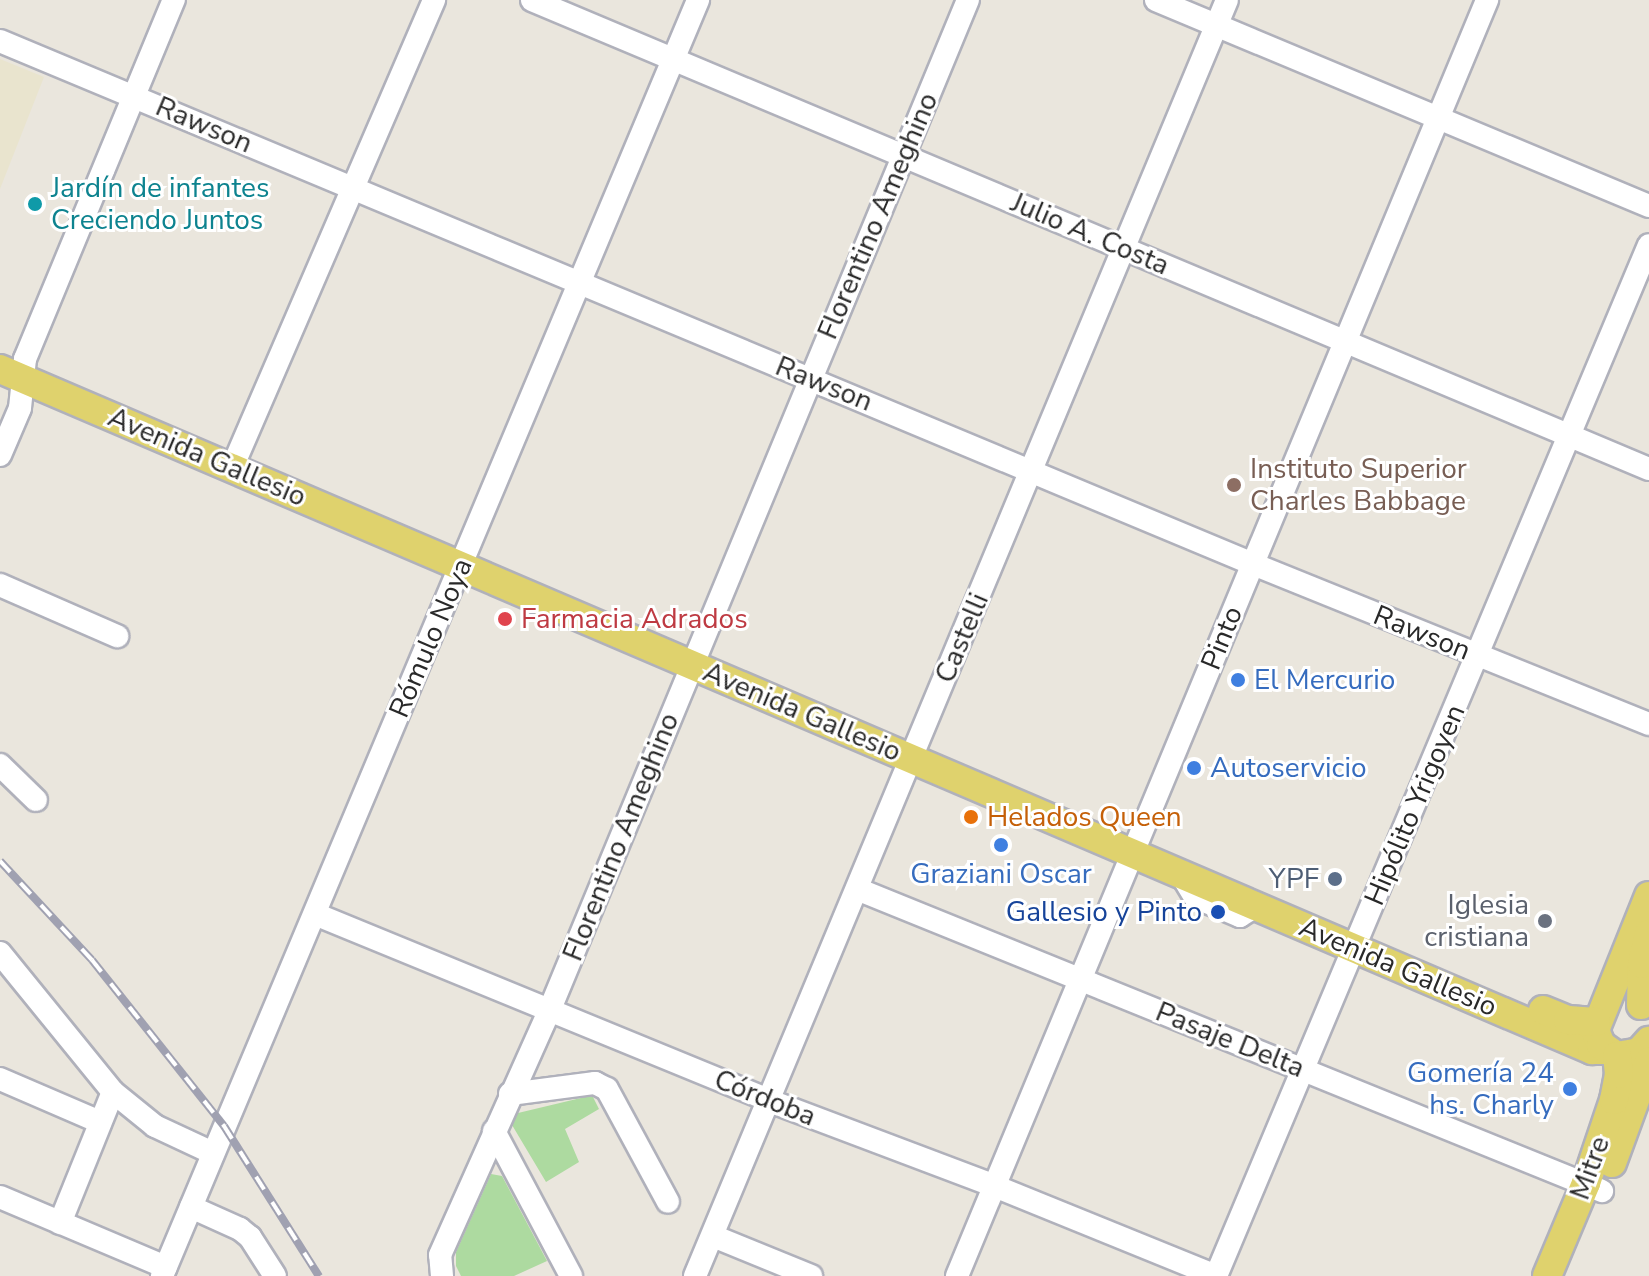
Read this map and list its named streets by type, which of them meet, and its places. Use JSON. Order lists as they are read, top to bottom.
{
  "streets": {
    "main road": ["Avenida Gallesio", "Mitre"],
    "street": [
      "Rawson",
      "Florentino Ameghino",
      "Julio A. Costa",
      "Rómulo Noya",
      "Castelli",
      "Pinto",
      "Hipólito Yrigoyen",
      "Pasaje Delta",
      "Córdoba"
    ]
  },
  "crossings": [
    ["Rawson", "Florentino Ameghino"],
    ["Rawson", "Rómulo Noya"],
    ["Rawson", "Castelli"],
    ["Rawson", "Pinto"],
    ["Rawson", "Hipólito Yrigoyen"],
    ["Florentino Ameghino", "Julio A. Costa"],
    ["Florentino Ameghino", "Avenida Gallesio"],
    ["Florentino Ameghino", "Córdoba"],
    ["Julio A. Costa", "Rómulo Noya"],
    ["Julio A. Costa", "Castelli"],
    ["Julio A. Costa", "Pinto"],
    ["Julio A. Costa", "Hipólito Yrigoyen"],
    ["Avenida Gallesio", "Rómulo Noya"],
    ["Avenida Gallesio", "Castelli"],
    ["Avenida Gallesio", "Pinto"],
    ["Avenida Gallesio", "Hipólito Yrigoyen"],
    ["Avenida Gallesio", "Mitre"],
    ["Rómulo Noya", "Córdoba"],
    ["Castelli", "Pasaje Delta"],
    ["Castelli", "Córdoba"],
    ["Pinto", "Pasaje Delta"],
    ["Pinto", "Córdoba"],
    ["Hipólito Yrigoyen", "Pasaje Delta"],
    ["Hipólito Yrigoyen", "Córdoba"],
    ["Pasaje Delta", "Mitre"]
  ],
  "places": [
    "Jardín de infantes Creciendo Juntos",
    "Instituto Superior Charles Babbage",
    "Farmacia Adrados",
    "El Mercurio",
    "Autoservicio",
    "Helados Queen",
    "Graziani Oscar",
    "YPF",
    "Gallesio y Pinto",
    "Iglesia cristiana",
    "Gomería 24 hs. Charly"
  ]
}
